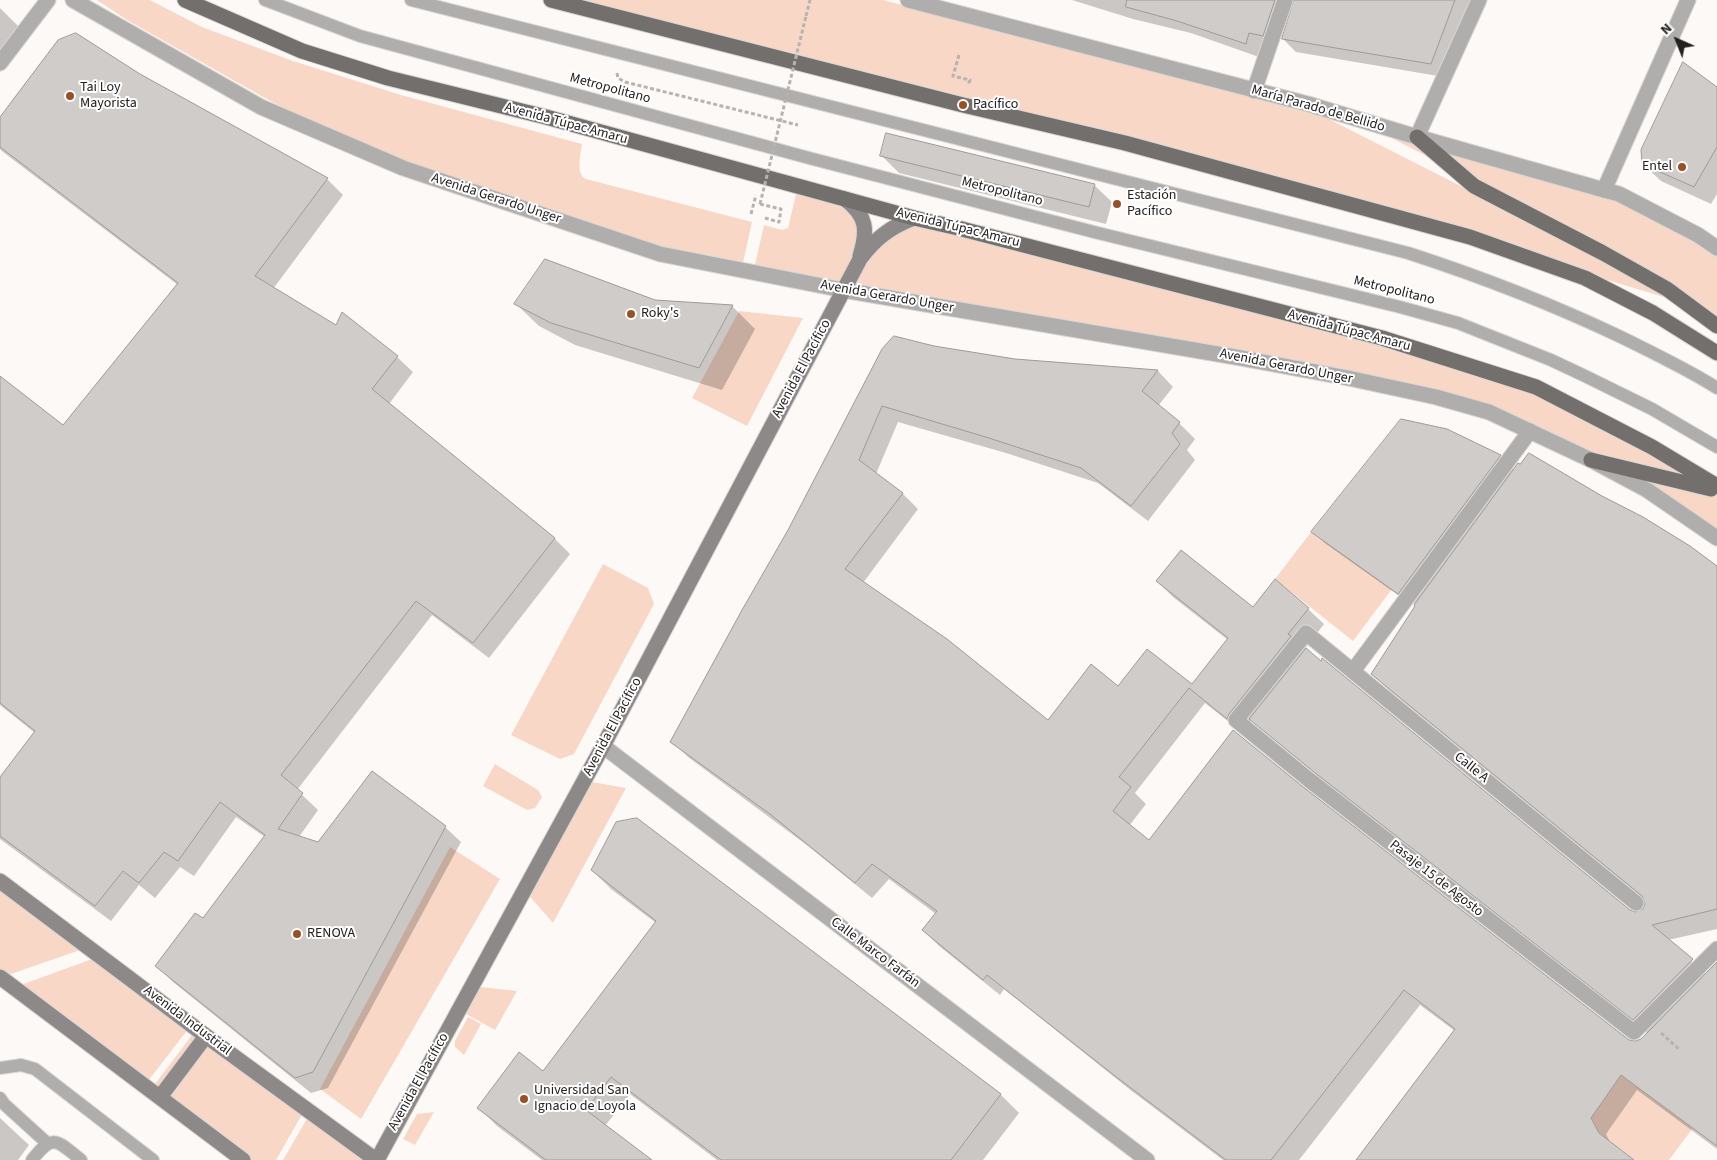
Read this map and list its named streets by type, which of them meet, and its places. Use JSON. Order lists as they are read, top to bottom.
{
  "streets": {
    "main road": ["Avenida Túpac Amaru", "Avenida El Pacífico", "Avenida Industrial"],
    "street": [
      "María Parado de Bellido",
      "Avenida Gerardo Unger",
      "Calle A",
      "Pasaje 15 de Agosto",
      "Calle Marco Farfán"
    ],
    "lane": ["Metropolitano"]
  },
  "crossings": [
    ["Avenida Gerardo Unger", "Avenida El Pacífico"],
    ["Avenida El Pacífico", "Calle Marco Farfán"],
    ["Avenida El Pacífico", "Avenida Industrial"],
    ["Calle A", "Pasaje 15 de Agosto"]
  ],
  "places": [
    "Tai Loy Mayorista",
    "Pacífico",
    "Entel",
    "Estación Pacífico",
    "Roky's",
    "RENOVA",
    "Universidad San Ignacio de Loyola"
  ],
  "north": "top left"
}
